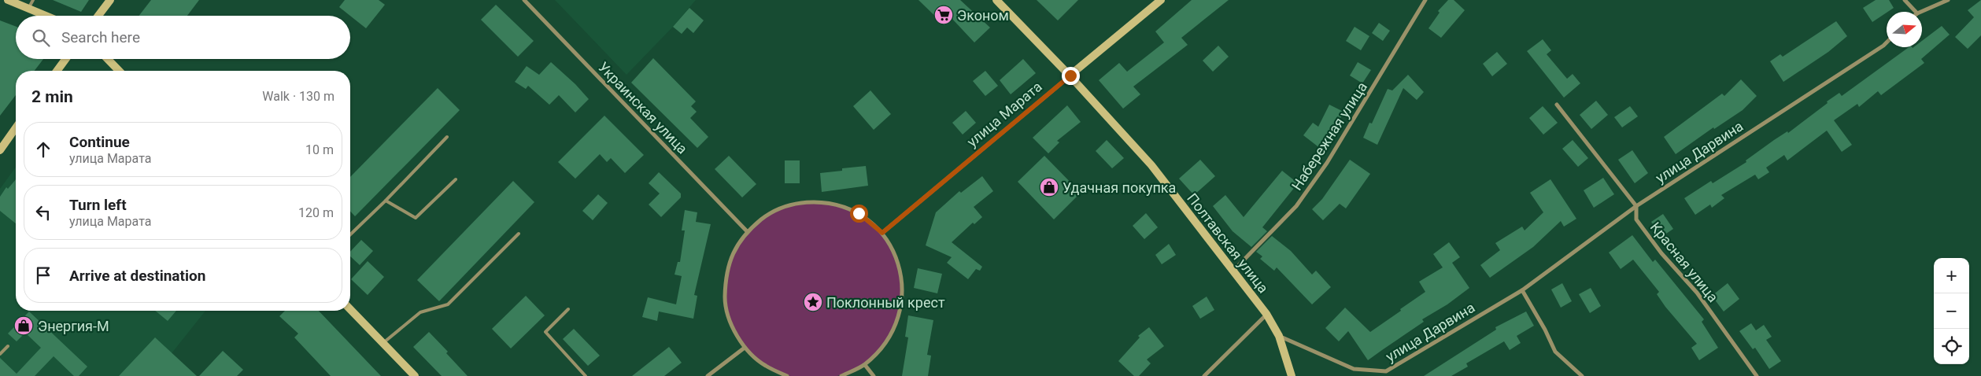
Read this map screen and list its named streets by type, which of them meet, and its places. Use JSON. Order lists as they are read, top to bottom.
{
  "streets": {
    "street": [
      "Украинская улица",
      "улица Марата",
      "Набережная улица",
      "улица Дарвина",
      "Полтавская улица",
      "Красная улица"
    ]
  },
  "crossings": [
    ["улица Марата", "Полтавская улица"],
    ["Набережная улица", "Полтавская улица"],
    ["улица Дарвина", "Полтавская улица"],
    ["улица Дарвина", "Красная улица"]
  ],
  "places": {
    "supermarket": ["Эконом"],
    "shop": ["Удачная покупка", "Энергия-М"],
    "place": ["Поклонный крест"]
  },
  "north": "right",
  "page": {
    "search": "Search here",
    "heading": ["2 min", "Walk · 130 m"],
    "list": [
      ["Continue", "улица Марата", "10 m"],
      ["Turn left", "улица Марата", "120 m"],
      "Arrive at destination"
    ],
    "map_buttons": ["+", "−"]
  }
}
